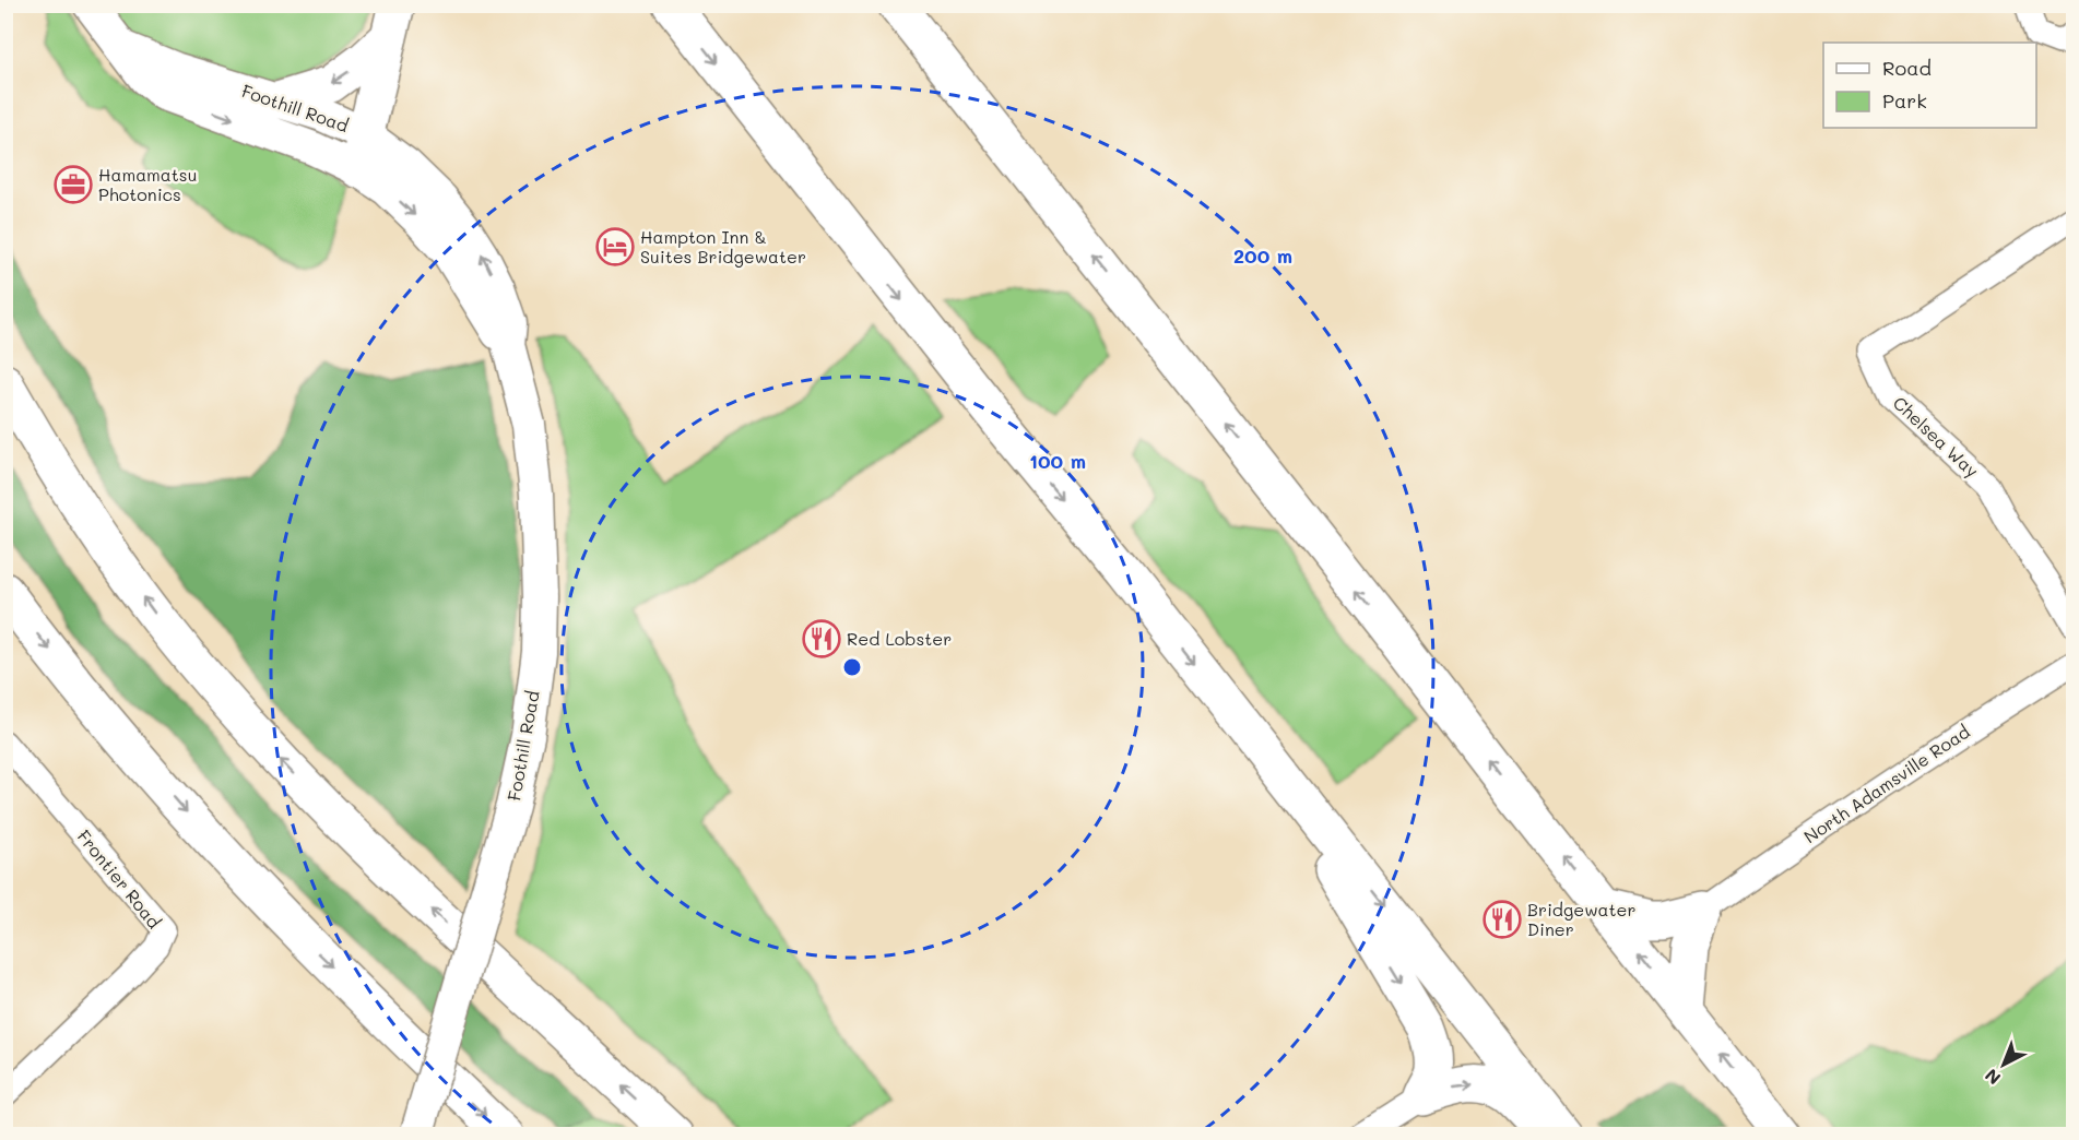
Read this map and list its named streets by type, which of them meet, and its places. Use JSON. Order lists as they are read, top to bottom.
{
  "streets": {
    "street": [
      "Foothill Road",
      "Chelsea Way",
      "North Adamsville Road",
      "Frontier Road"
    ]
  },
  "places": {
    "office": ["Hamamatsu Photonics"],
    "hotel": ["Hampton Inn & Suites Bridgewater"],
    "restaurant": ["Red Lobster", "Bridgewater Diner"]
  },
  "legend": ["Road", "Park"],
  "north": "bottom left",
  "rings": ["200 m", "100 m"]
}
